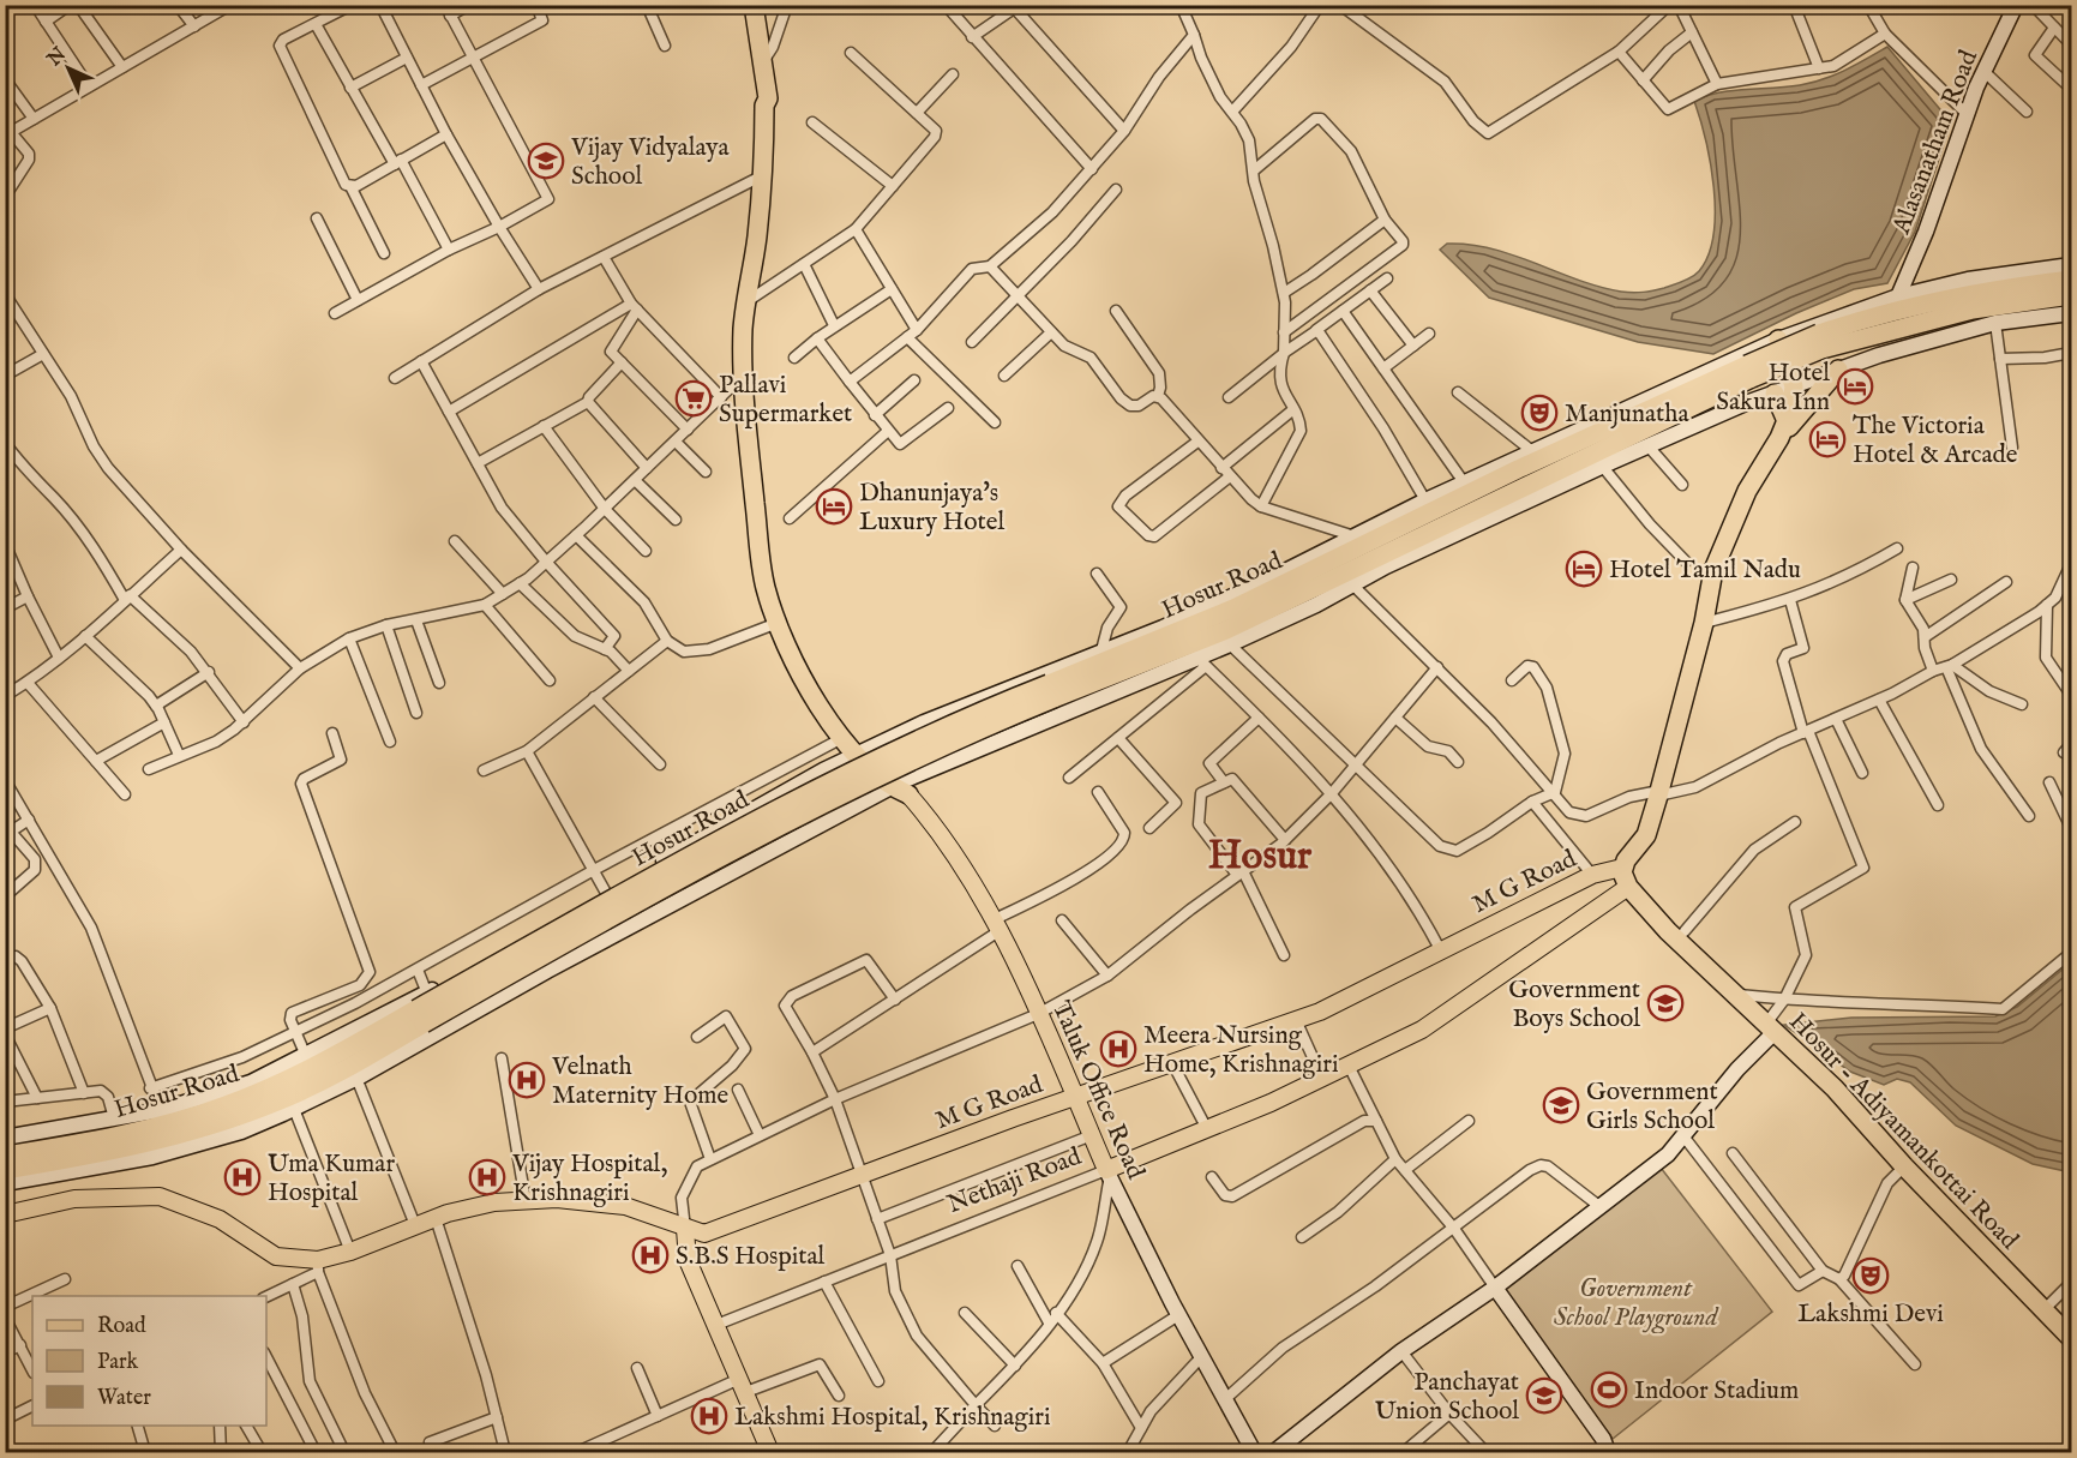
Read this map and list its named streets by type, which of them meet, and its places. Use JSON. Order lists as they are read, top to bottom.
{
  "streets": {
    "highway": ["Hosur Road", "Hosur - Adiyamankottai Road"],
    "main road": ["M G Road", "Taluk Office Road", "Nethaji Road"],
    "street": ["Alasanatham Road"]
  },
  "crossings": [
    ["M G Road", "Taluk Office Road"],
    ["Taluk Office Road", "Nethaji Road"],
    ["Hosur - Adiyamankottai Road", "Nethaji Road"]
  ],
  "districts": ["Hosur"],
  "parks": ["Government School Playground"],
  "places": {
    "school or university": [
      "Vijay Vidyalaya School",
      "Government Boys School",
      "Government Girls School",
      "Panchayat Union School"
    ],
    "hotel": [
      "Hotel Sakura Inn",
      "The Victoria Hotel & Arcade",
      "Dhanunjaya's Luxury Hotel",
      "Hotel Tamil Nadu"
    ],
    "supermarket": ["Pallavi Supermarket"],
    "theatre": ["Manjunatha", "Lakshmi Devi"],
    "hospital": [
      "Meera Nursing Home, Krishnagiri",
      "Velnath Maternity Home",
      "Uma Kumar Hospital",
      "Vijay Hospital, Krishnagiri",
      "S.B.S Hospital",
      "Lakshmi Hospital, Krishnagiri"
    ],
    "sports": ["Indoor Stadium"]
  },
  "legend": ["Road", "Park", "Water"],
  "north": "top left"
}
